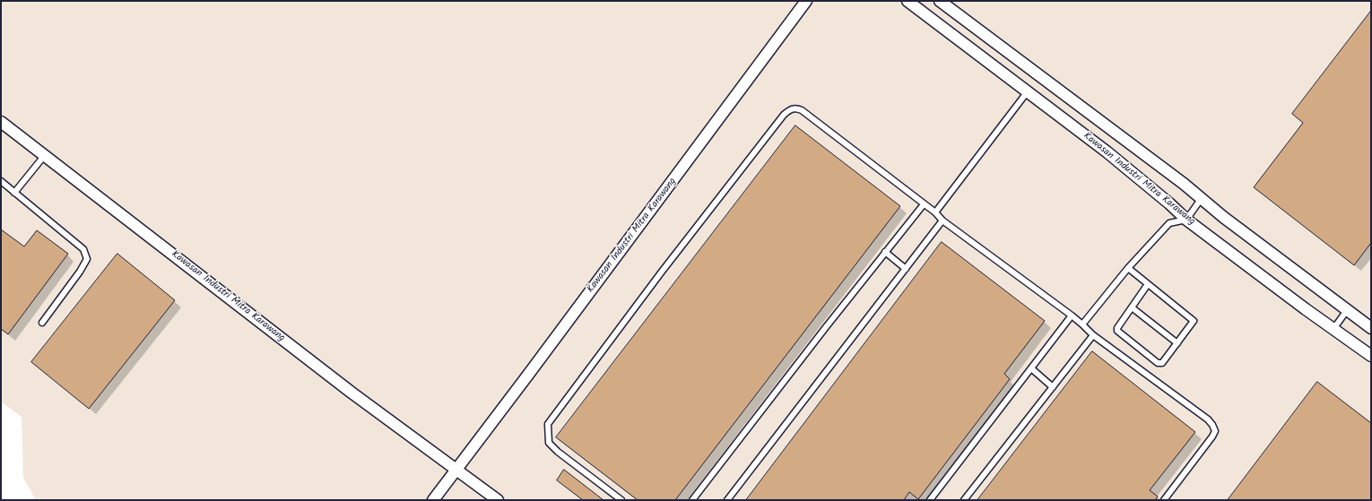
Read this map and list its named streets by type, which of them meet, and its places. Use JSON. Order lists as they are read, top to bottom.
{
  "streets": {
    "street": ["Kawasan Industri Mitra Karawang"]
  }
}
